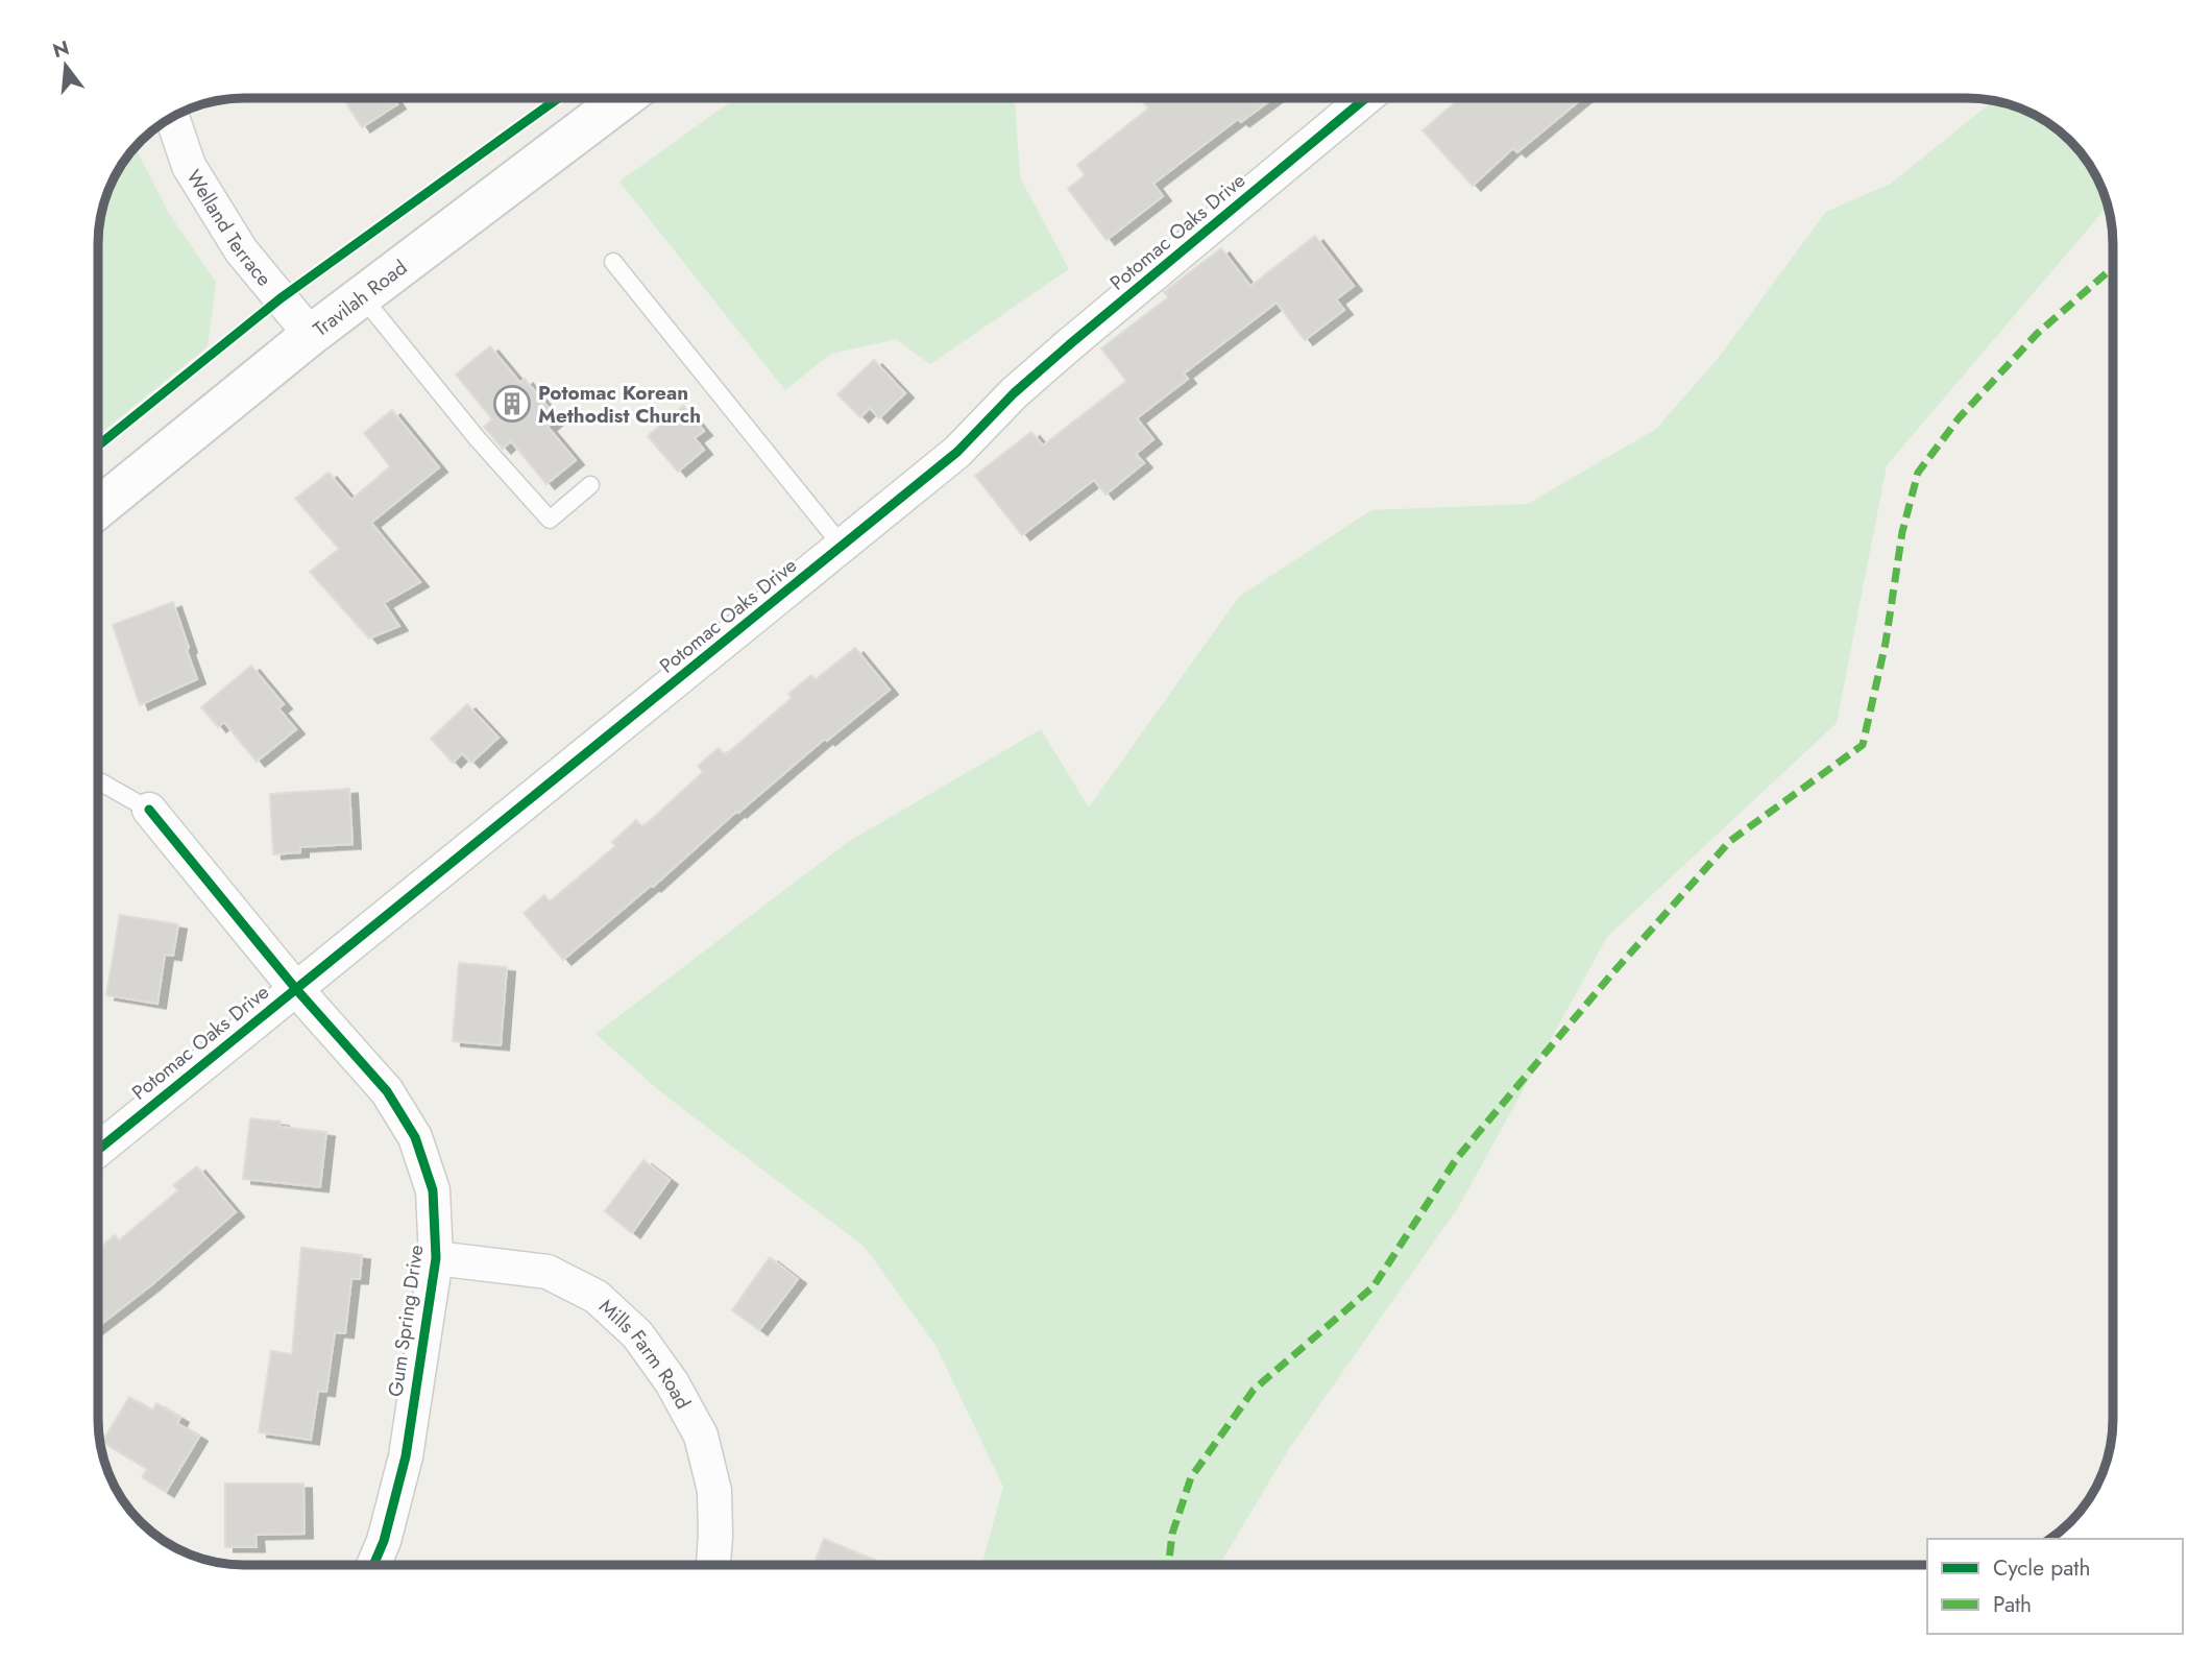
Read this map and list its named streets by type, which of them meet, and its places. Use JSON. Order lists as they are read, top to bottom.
{
  "streets": {
    "main road": ["Travilah Road"],
    "street": [
      "Welland Terrace",
      "Potomac Oaks Drive",
      "Gum Spring Drive",
      "Mills Farm Road"
    ]
  },
  "crossings": [
    ["Welland Terrace", "Travilah Road"],
    ["Potomac Oaks Drive", "Gum Spring Drive"],
    ["Gum Spring Drive", "Mills Farm Road"]
  ],
  "places": {
    "building": ["Potomac Korean Methodist Church"]
  },
  "legend": ["Cycle path", "Path"],
  "north": "top"
}
